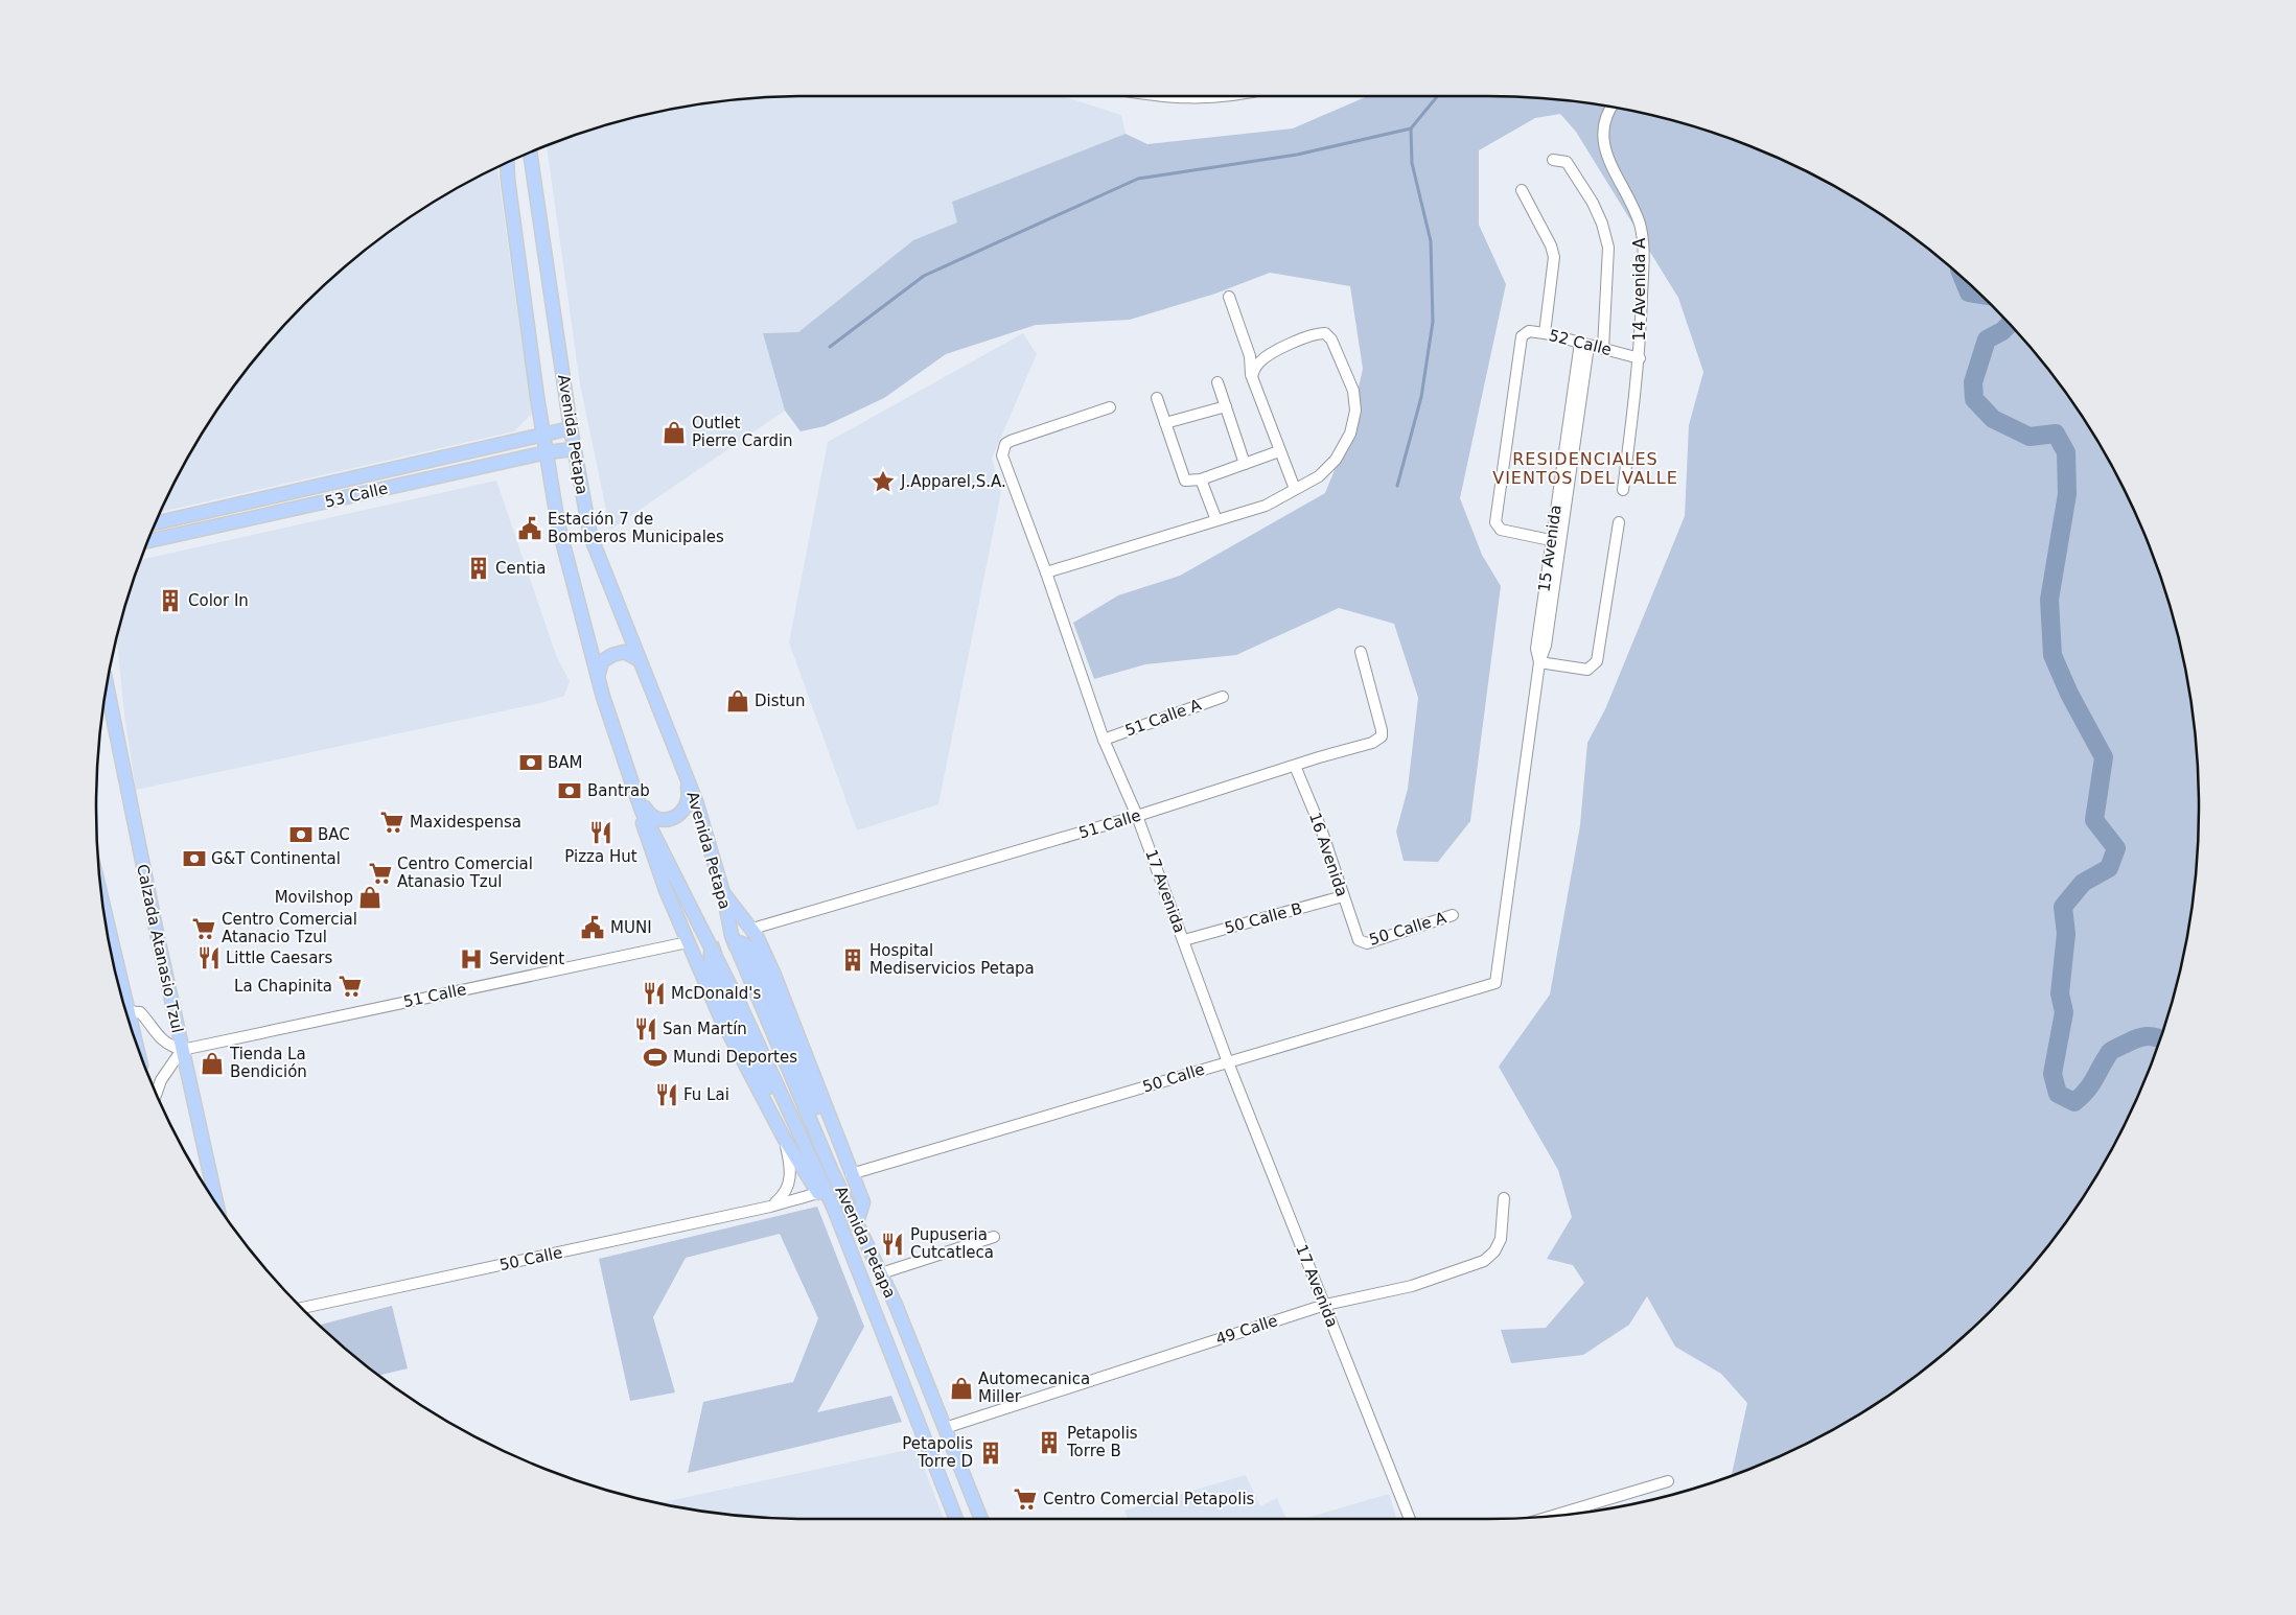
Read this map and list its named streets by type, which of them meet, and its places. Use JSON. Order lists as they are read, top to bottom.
{
  "streets": {
    "main road": ["Avenida Petapa", "53 Calle", "Calzada Atanasio Tzul"],
    "street": [
      "14 Avenida A",
      "52 Calle",
      "15 Avenida",
      "51 Calle A",
      "51 Calle",
      "16 Avenida",
      "17 Avenida",
      "50 Calle B",
      "50 Calle A",
      "50 Calle",
      "49 Calle"
    ]
  },
  "crossings": [
    ["14 Avenida A", "52 Calle"],
    ["52 Calle", "15 Avenida"],
    ["Avenida Petapa", "53 Calle"],
    ["Avenida Petapa", "49 Calle"],
    ["15 Avenida", "50 Calle"],
    ["51 Calle A", "17 Avenida"],
    ["51 Calle", "16 Avenida"],
    ["51 Calle", "17 Avenida"],
    ["51 Calle", "Calzada Atanasio Tzul"],
    ["16 Avenida", "50 Calle B"],
    ["16 Avenida", "50 Calle A"],
    ["17 Avenida", "50 Calle B"],
    ["17 Avenida", "50 Calle"],
    ["17 Avenida", "49 Calle"]
  ],
  "districts": ["RESIDENCIALES VIENTOS DEL VALLE"],
  "places": {
    "shop": [
      "Outlet Pierre Cardin",
      "Distun",
      "Movilshop",
      "Tienda La Bendición",
      "Automecanica Miller"
    ],
    "place": ["J.Apparel,S.A."],
    "public building": ["Estación 7 de Bomberos Municipales", "MUNI"],
    "building": [
      "Centia",
      "Color In",
      "Hospital Mediservicios Petapa",
      "Petapolis Torre B",
      "Petapolis Torre D"
    ],
    "bank": [
      "BAM",
      "Bantrab",
      "BAC",
      "G&T Continental"
    ],
    "supermarket": [
      "Maxidespensa",
      "Centro Comercial Atanasio Tzul",
      "Centro Comercial Atanacio Tzul",
      "La Chapinita",
      "Centro Comercial Petapolis"
    ],
    "restaurant": [
      "Pizza Hut",
      "Little Caesars",
      "McDonald's",
      "San Martín",
      "Fu Lai",
      "Pupuseria Cutcatleca"
    ],
    "hospital": ["Servident"],
    "sports": ["Mundi Deportes"]
  }
}
